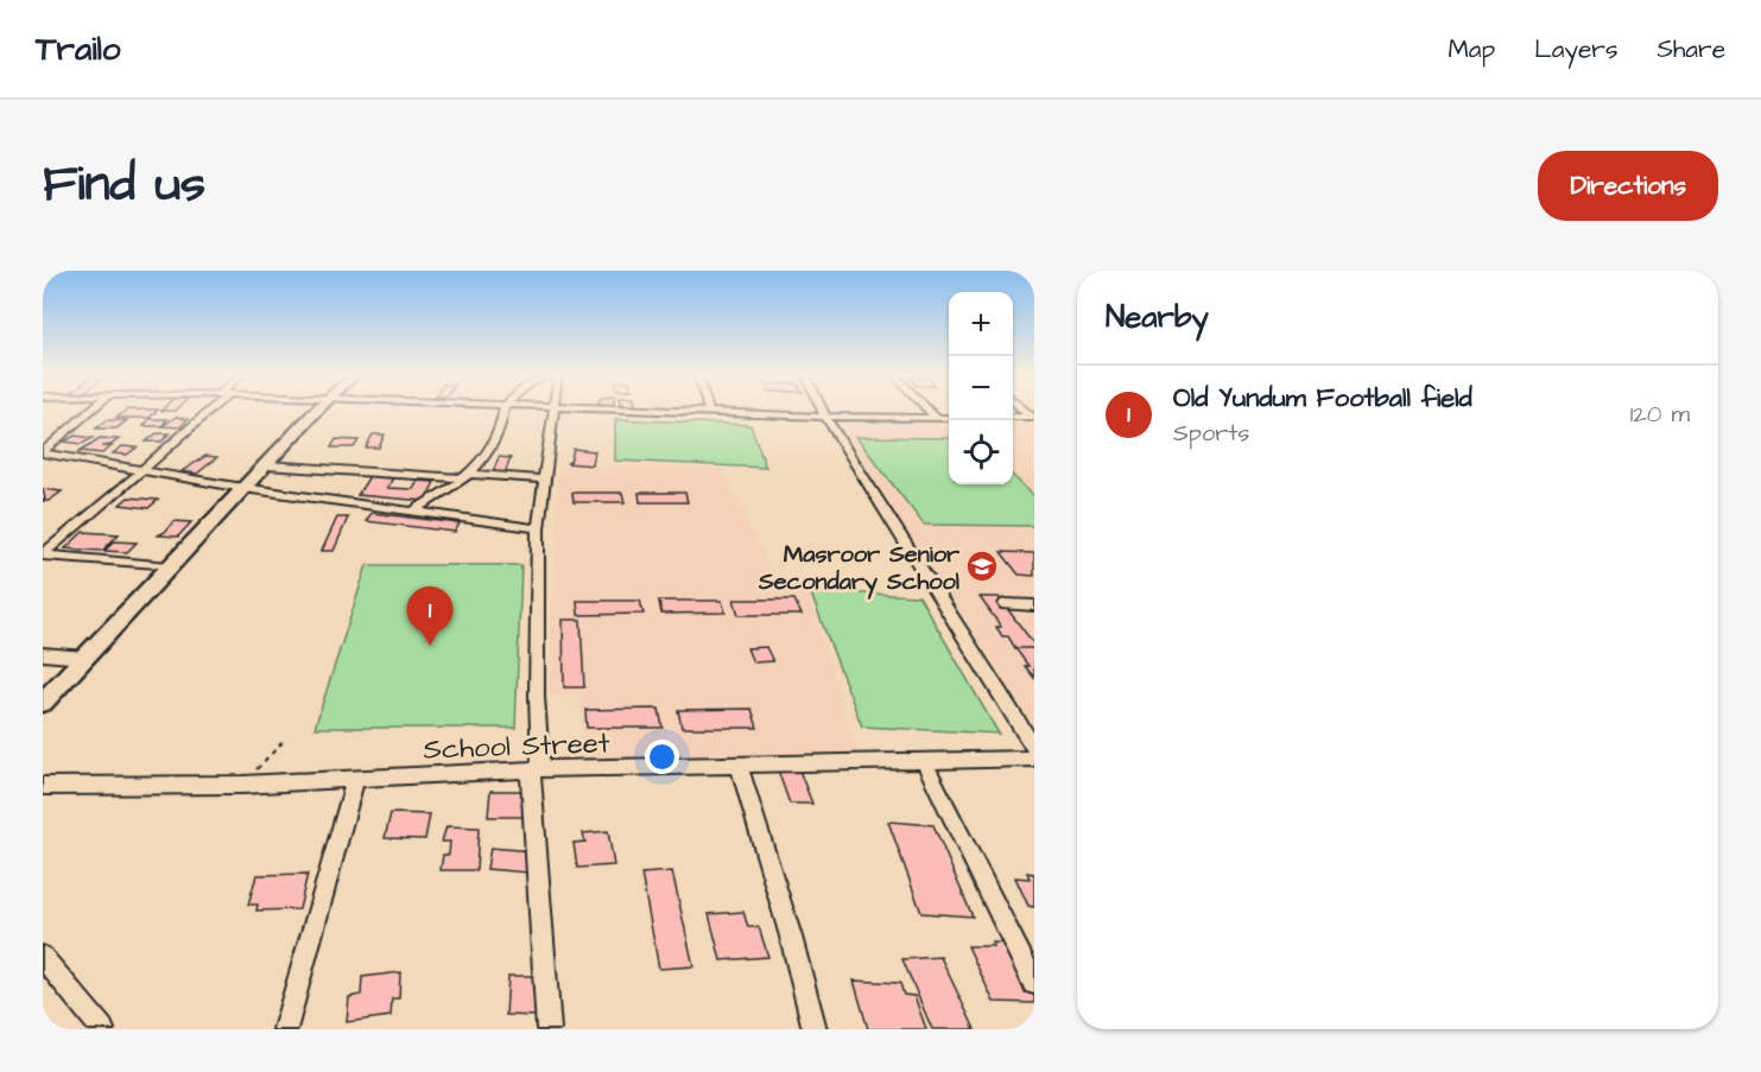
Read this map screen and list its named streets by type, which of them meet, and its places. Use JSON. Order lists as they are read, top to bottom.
{
  "streets": {
    "street": ["School Street"]
  },
  "places": {
    "school or university": ["Masroor Senior Secondary School"]
  },
  "page": {
    "header": "Trailo",
    "nav": ["Map", "Layers", "Share"],
    "title": "Find us",
    "buttons": "Directions",
    "heading": "Nearby",
    "map_buttons": ["+", "−"],
    "list": [
      {
        "mark": "1",
        "name": "Old Yundum Football field",
        "note": "Sports",
        "value": "120 m"
      }
    ],
    "pins": "1"
  }
}
